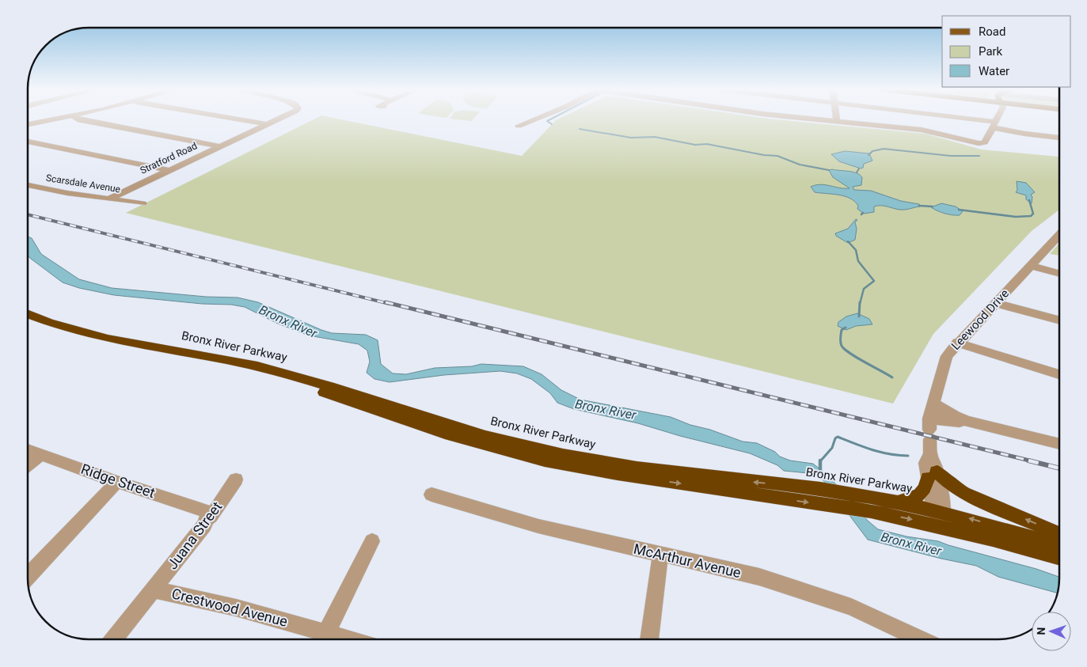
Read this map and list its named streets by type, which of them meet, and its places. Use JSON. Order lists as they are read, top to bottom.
{
  "streets": {
    "highway": ["Bronx River Parkway"],
    "street": [
      "Stratford Road",
      "Scarsdale Avenue",
      "Leewood Drive",
      "Ridge Street",
      "Juana Street",
      "McArthur Avenue",
      "Crestwood Avenue"
    ]
  },
  "crossings": [
    ["Stratford Road", "Scarsdale Avenue"],
    ["Leewood Drive", "Bronx River Parkway"],
    ["Ridge Street", "Juana Street"],
    ["Juana Street", "Crestwood Avenue"]
  ],
  "water": ["Bronx River"],
  "legend": ["Road", "Park", "Water"],
  "north": "left"
}
